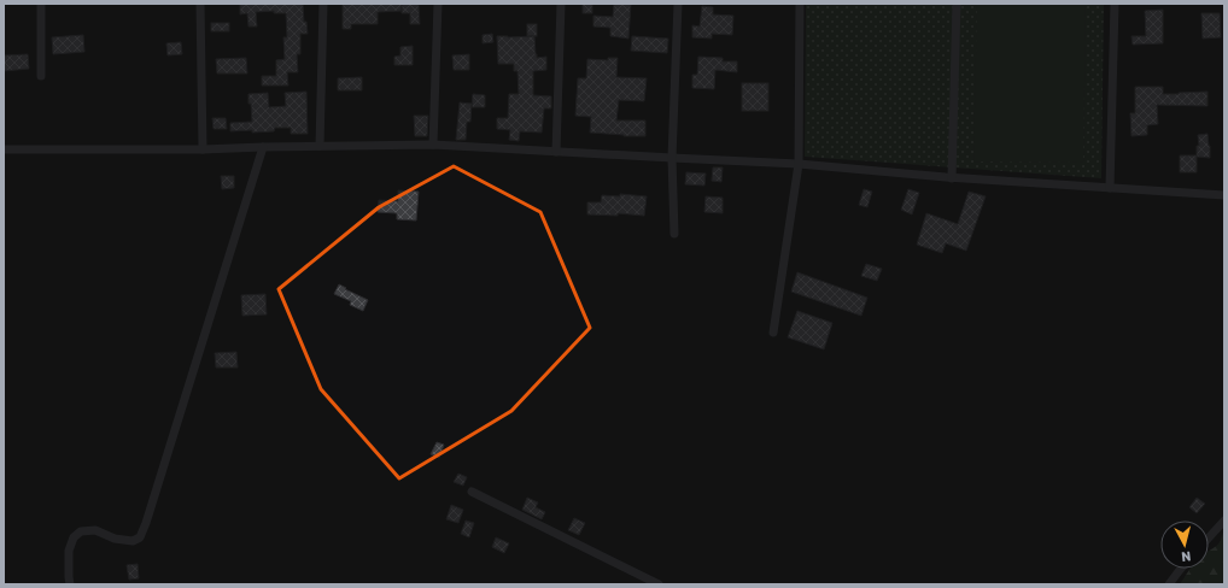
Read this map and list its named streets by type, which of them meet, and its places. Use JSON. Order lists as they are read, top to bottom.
{
  "north": "bottom"
}
